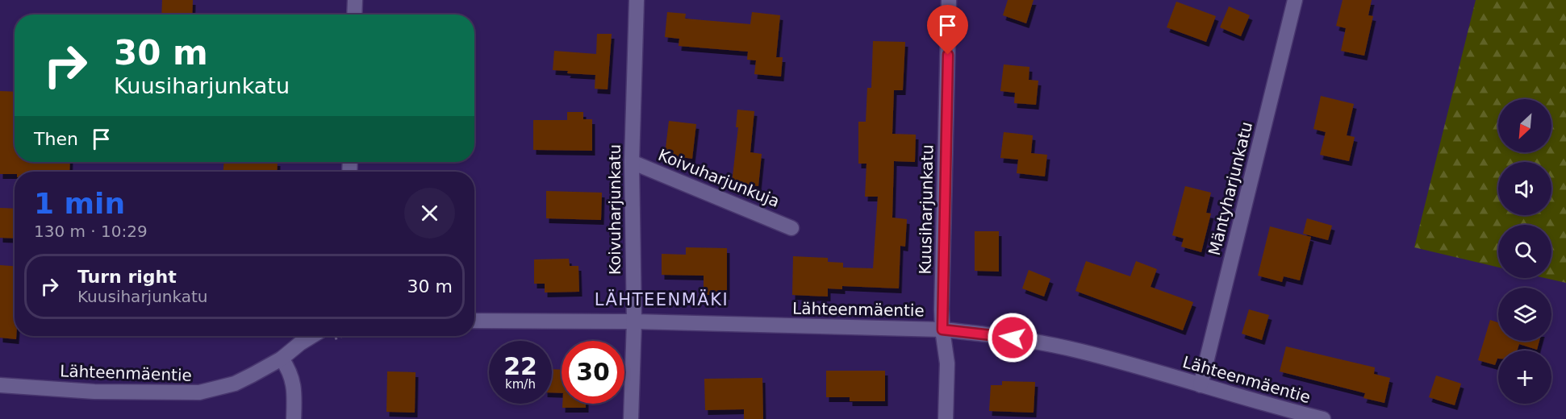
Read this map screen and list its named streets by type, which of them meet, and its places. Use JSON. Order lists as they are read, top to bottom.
{
  "streets": {
    "street": [
      "Koivuharjunkuja",
      "Mäntyharjunkatu",
      "Koivuharjunkatu",
      "Kuusiharjunkatu",
      "Lähteenmäentie"
    ]
  },
  "crossings": [
    ["Koivuharjunkuja", "Koivuharjunkatu"],
    ["Mäntyharjunkatu", "Lähteenmäentie"],
    ["Koivuharjunkatu", "Lähteenmäentie"],
    ["Kuusiharjunkatu", "Lähteenmäentie"]
  ],
  "districts": ["LÄHTEENMÄKI"],
  "north": "bottom left",
  "page": {
    "turn": ["30 m", "Kuusiharjunkatu"],
    "map_buttons": "+",
    "then": "Then",
    "heading": ["1 min", "130 m · 10:29"],
    "list": [
      {
        "name": "Turn right",
        "note": "Kuusiharjunkatu",
        "value": "30 m"
      }
    ],
    "speed": "22 km/h",
    "limit": "30"
  }
}
